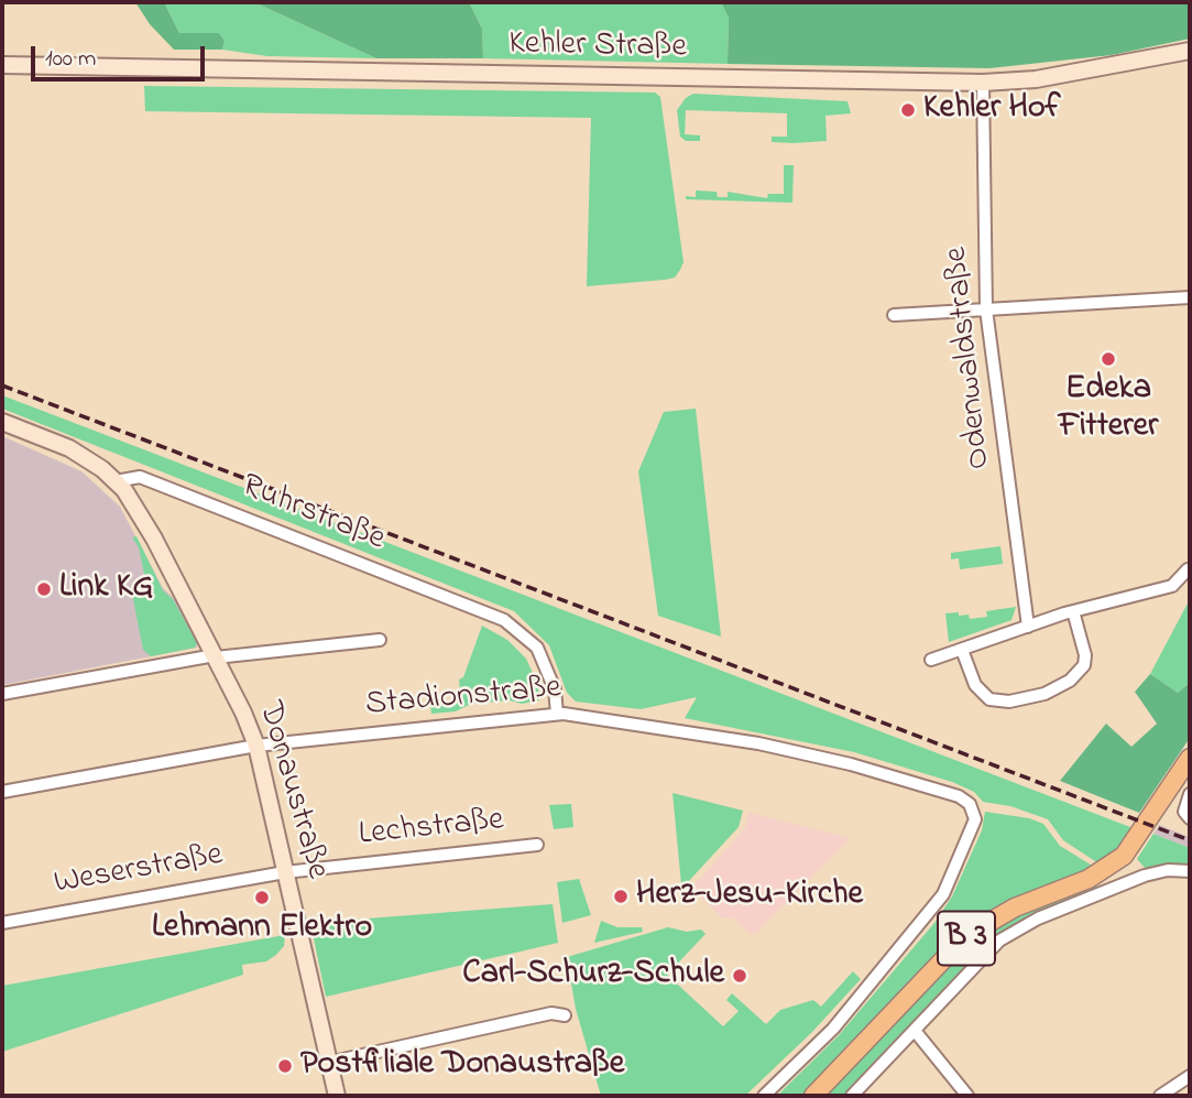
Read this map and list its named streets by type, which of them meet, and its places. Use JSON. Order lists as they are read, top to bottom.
{
  "streets": {
    "main road": ["Kehler Straße", "Donaustraße", "B 3"],
    "street": [
      "Odenwaldstraße",
      "Ruhrstraße",
      "Stadionstraße",
      "Lechstraße",
      "Weserstraße"
    ]
  },
  "crossings": [
    ["Kehler Straße", "Odenwaldstraße"],
    ["Ruhrstraße", "Stadionstraße"],
    ["Ruhrstraße", "Donaustraße"],
    ["Stadionstraße", "Donaustraße"],
    ["Donaustraße", "Lechstraße"],
    ["Donaustraße", "Weserstraße"],
    ["Lechstraße", "Weserstraße"]
  ],
  "places": [
    "Kehler Hof",
    "Edeka Fitterer",
    "Link KG",
    "Herz-Jesu-Kirche",
    "Lehmann Elektro",
    "Carl-Schurz-Schule",
    "Postfiliale Donaustraße"
  ],
  "scale_bar": "100 m"
}
